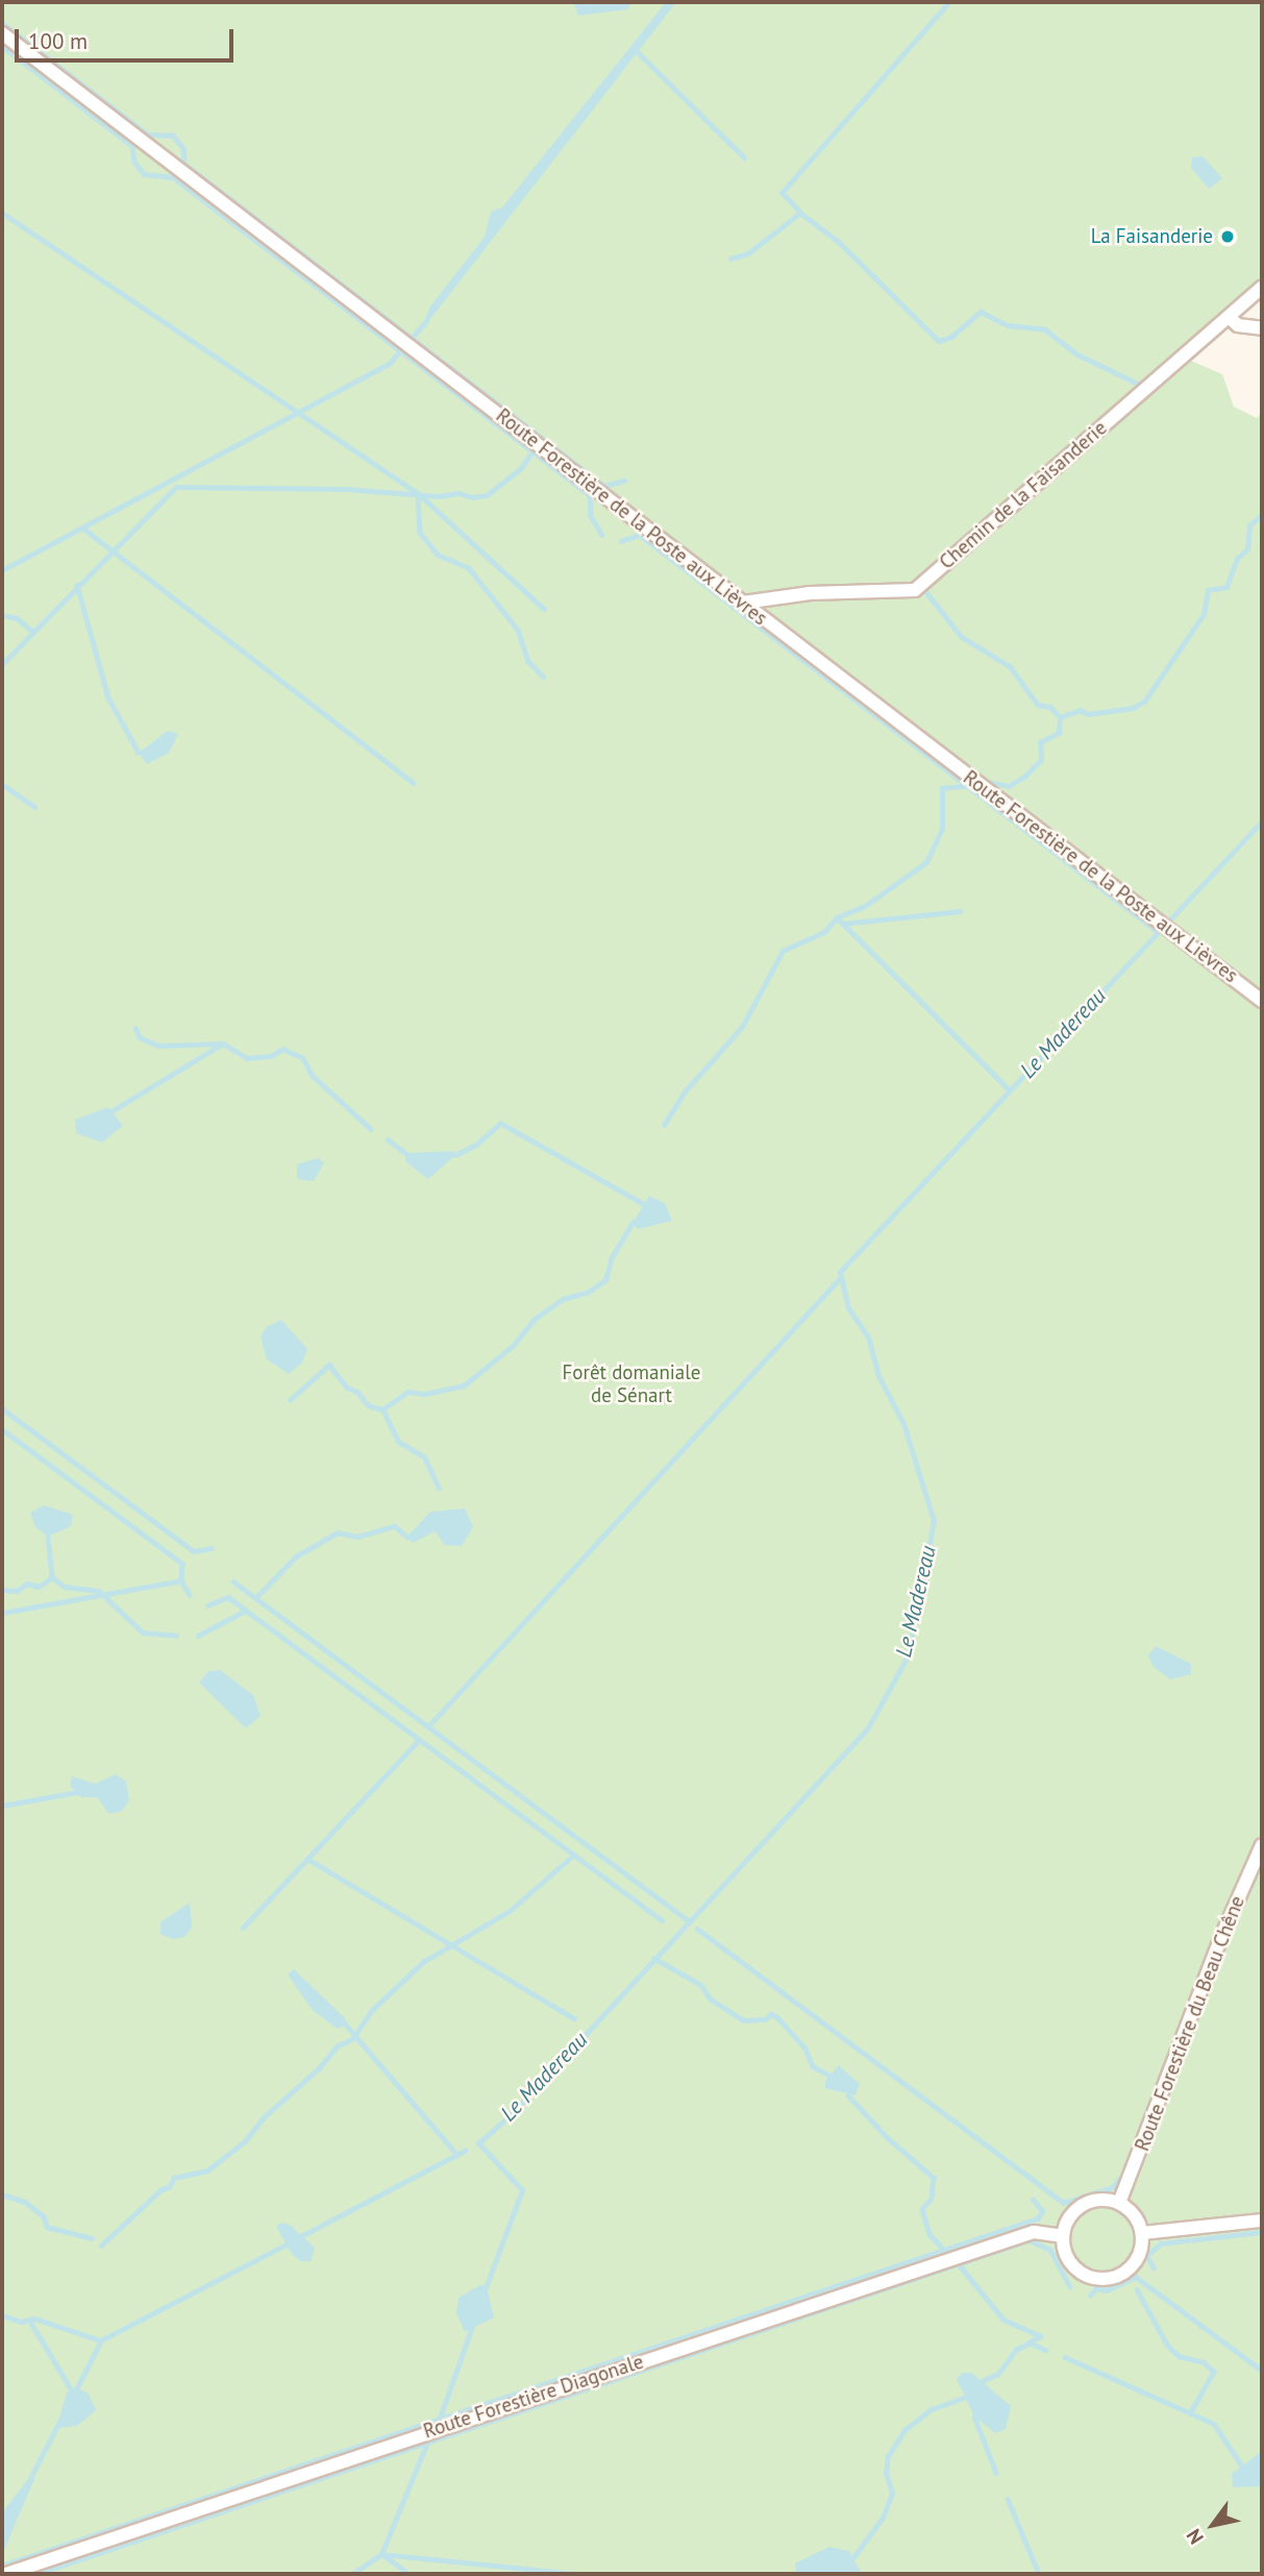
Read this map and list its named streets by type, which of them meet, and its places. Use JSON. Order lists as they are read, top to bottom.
{
  "streets": {
    "street": [
      "Chemin de la Faisanderie",
      "Route Forestière de la Poste aux Lièvres",
      "Route Forestière du Beau Chêne",
      "Route Forestière Diagonale"
    ]
  },
  "crossings": [
    ["Chemin de la Faisanderie", "Route Forestière de la Poste aux Lièvres"],
    ["Route Forestière du Beau Chêne", "Route Forestière Diagonale"]
  ],
  "water": ["Le Madereau"],
  "parks": ["Forêt domaniale de Sénart"],
  "places": ["La Faisanderie"],
  "scale_bar": "100 m",
  "north": "bottom left"
}
